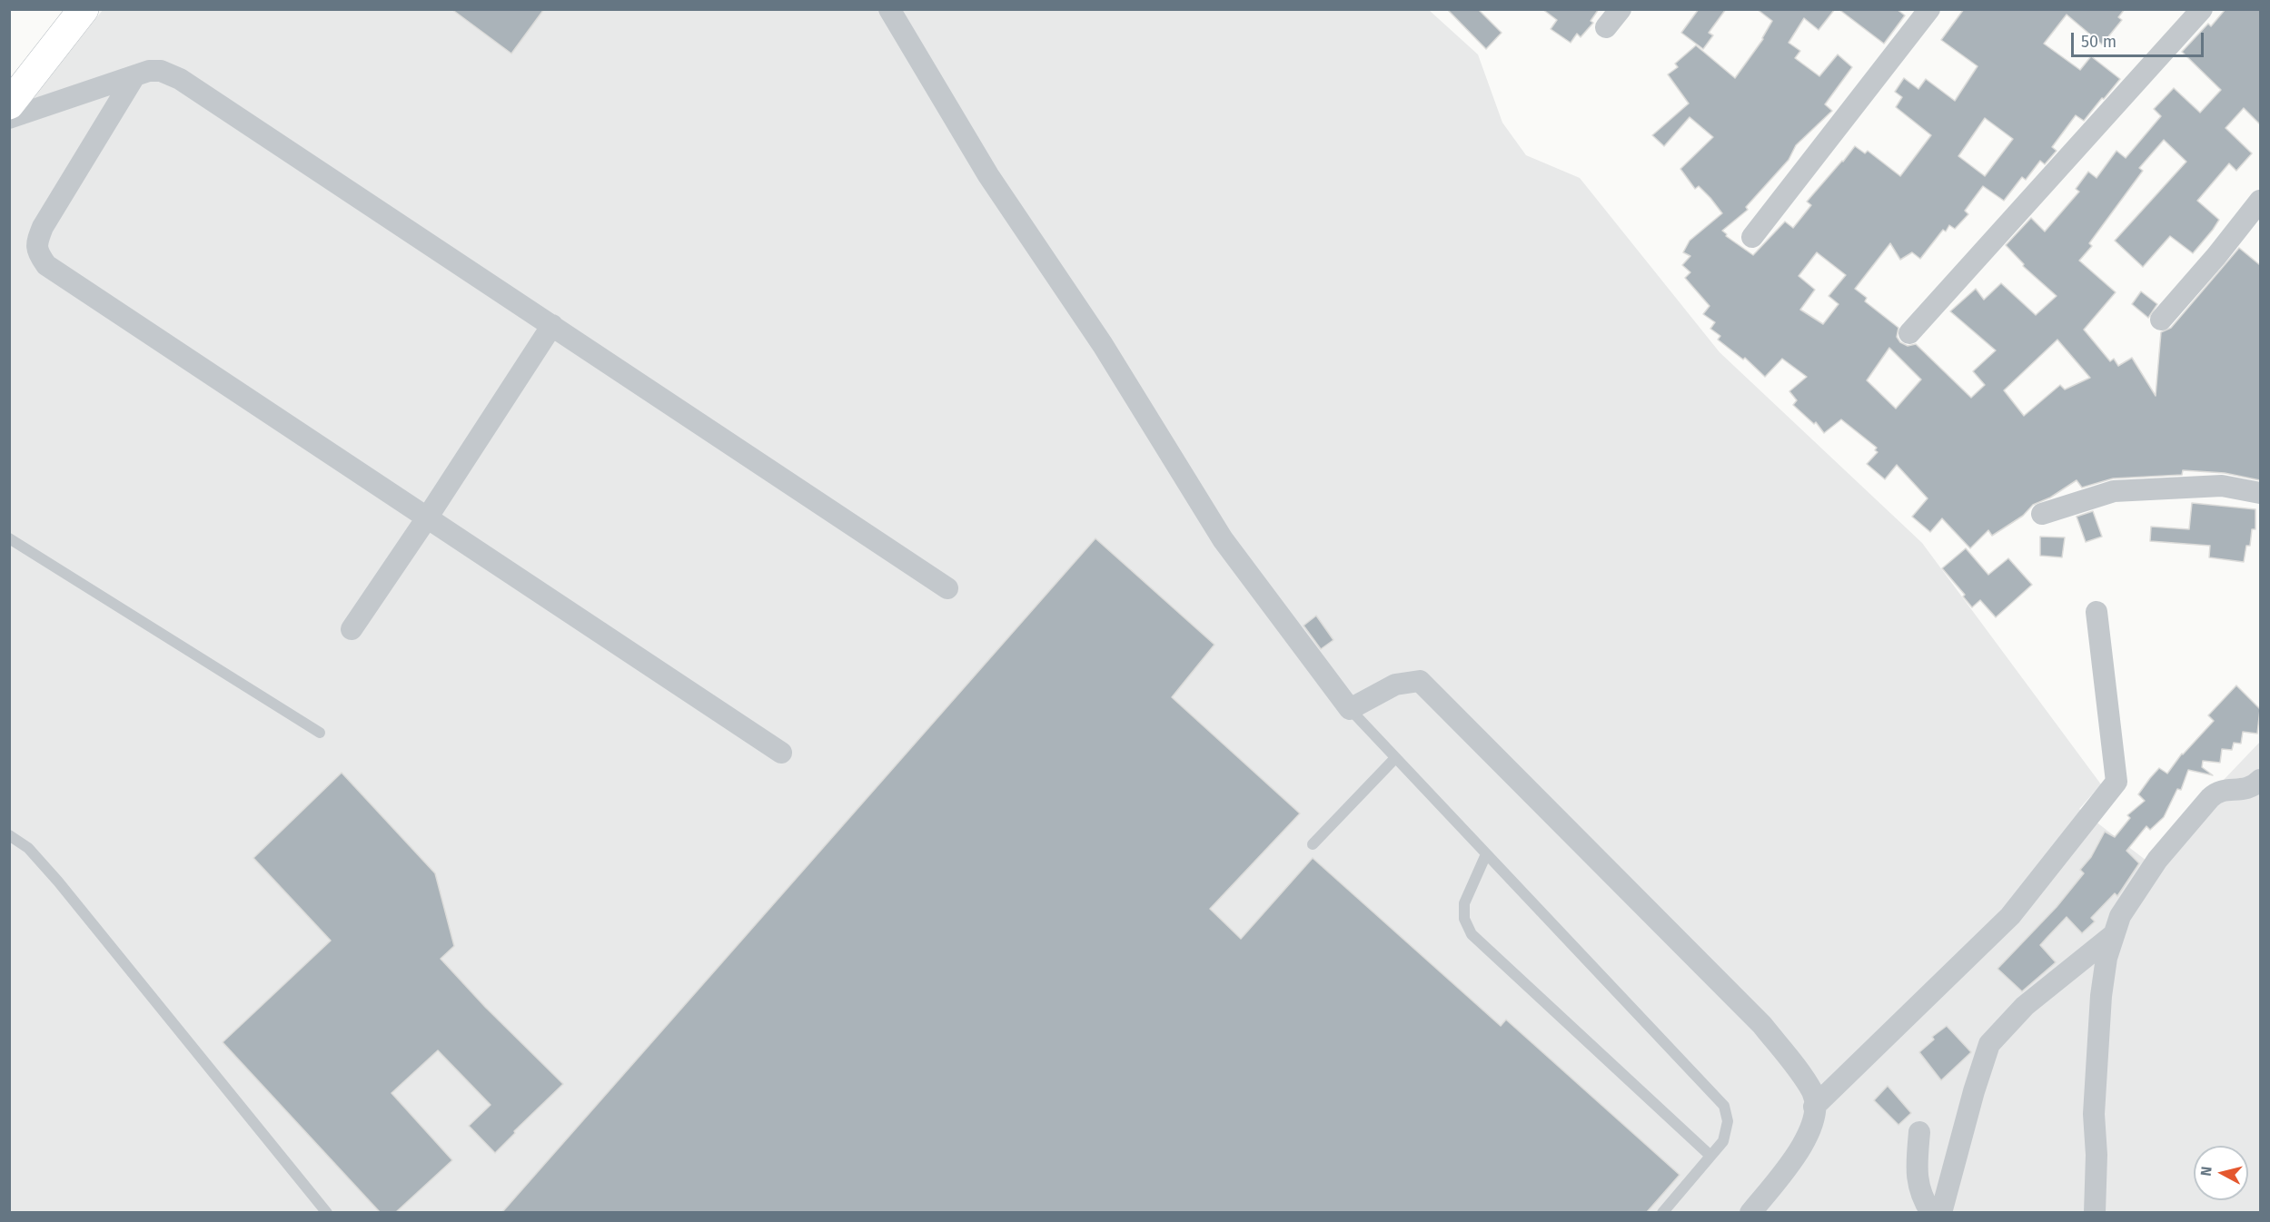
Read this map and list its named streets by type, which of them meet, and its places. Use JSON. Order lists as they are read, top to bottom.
{
  "scale_bar": "50 m",
  "north": "left"
}
